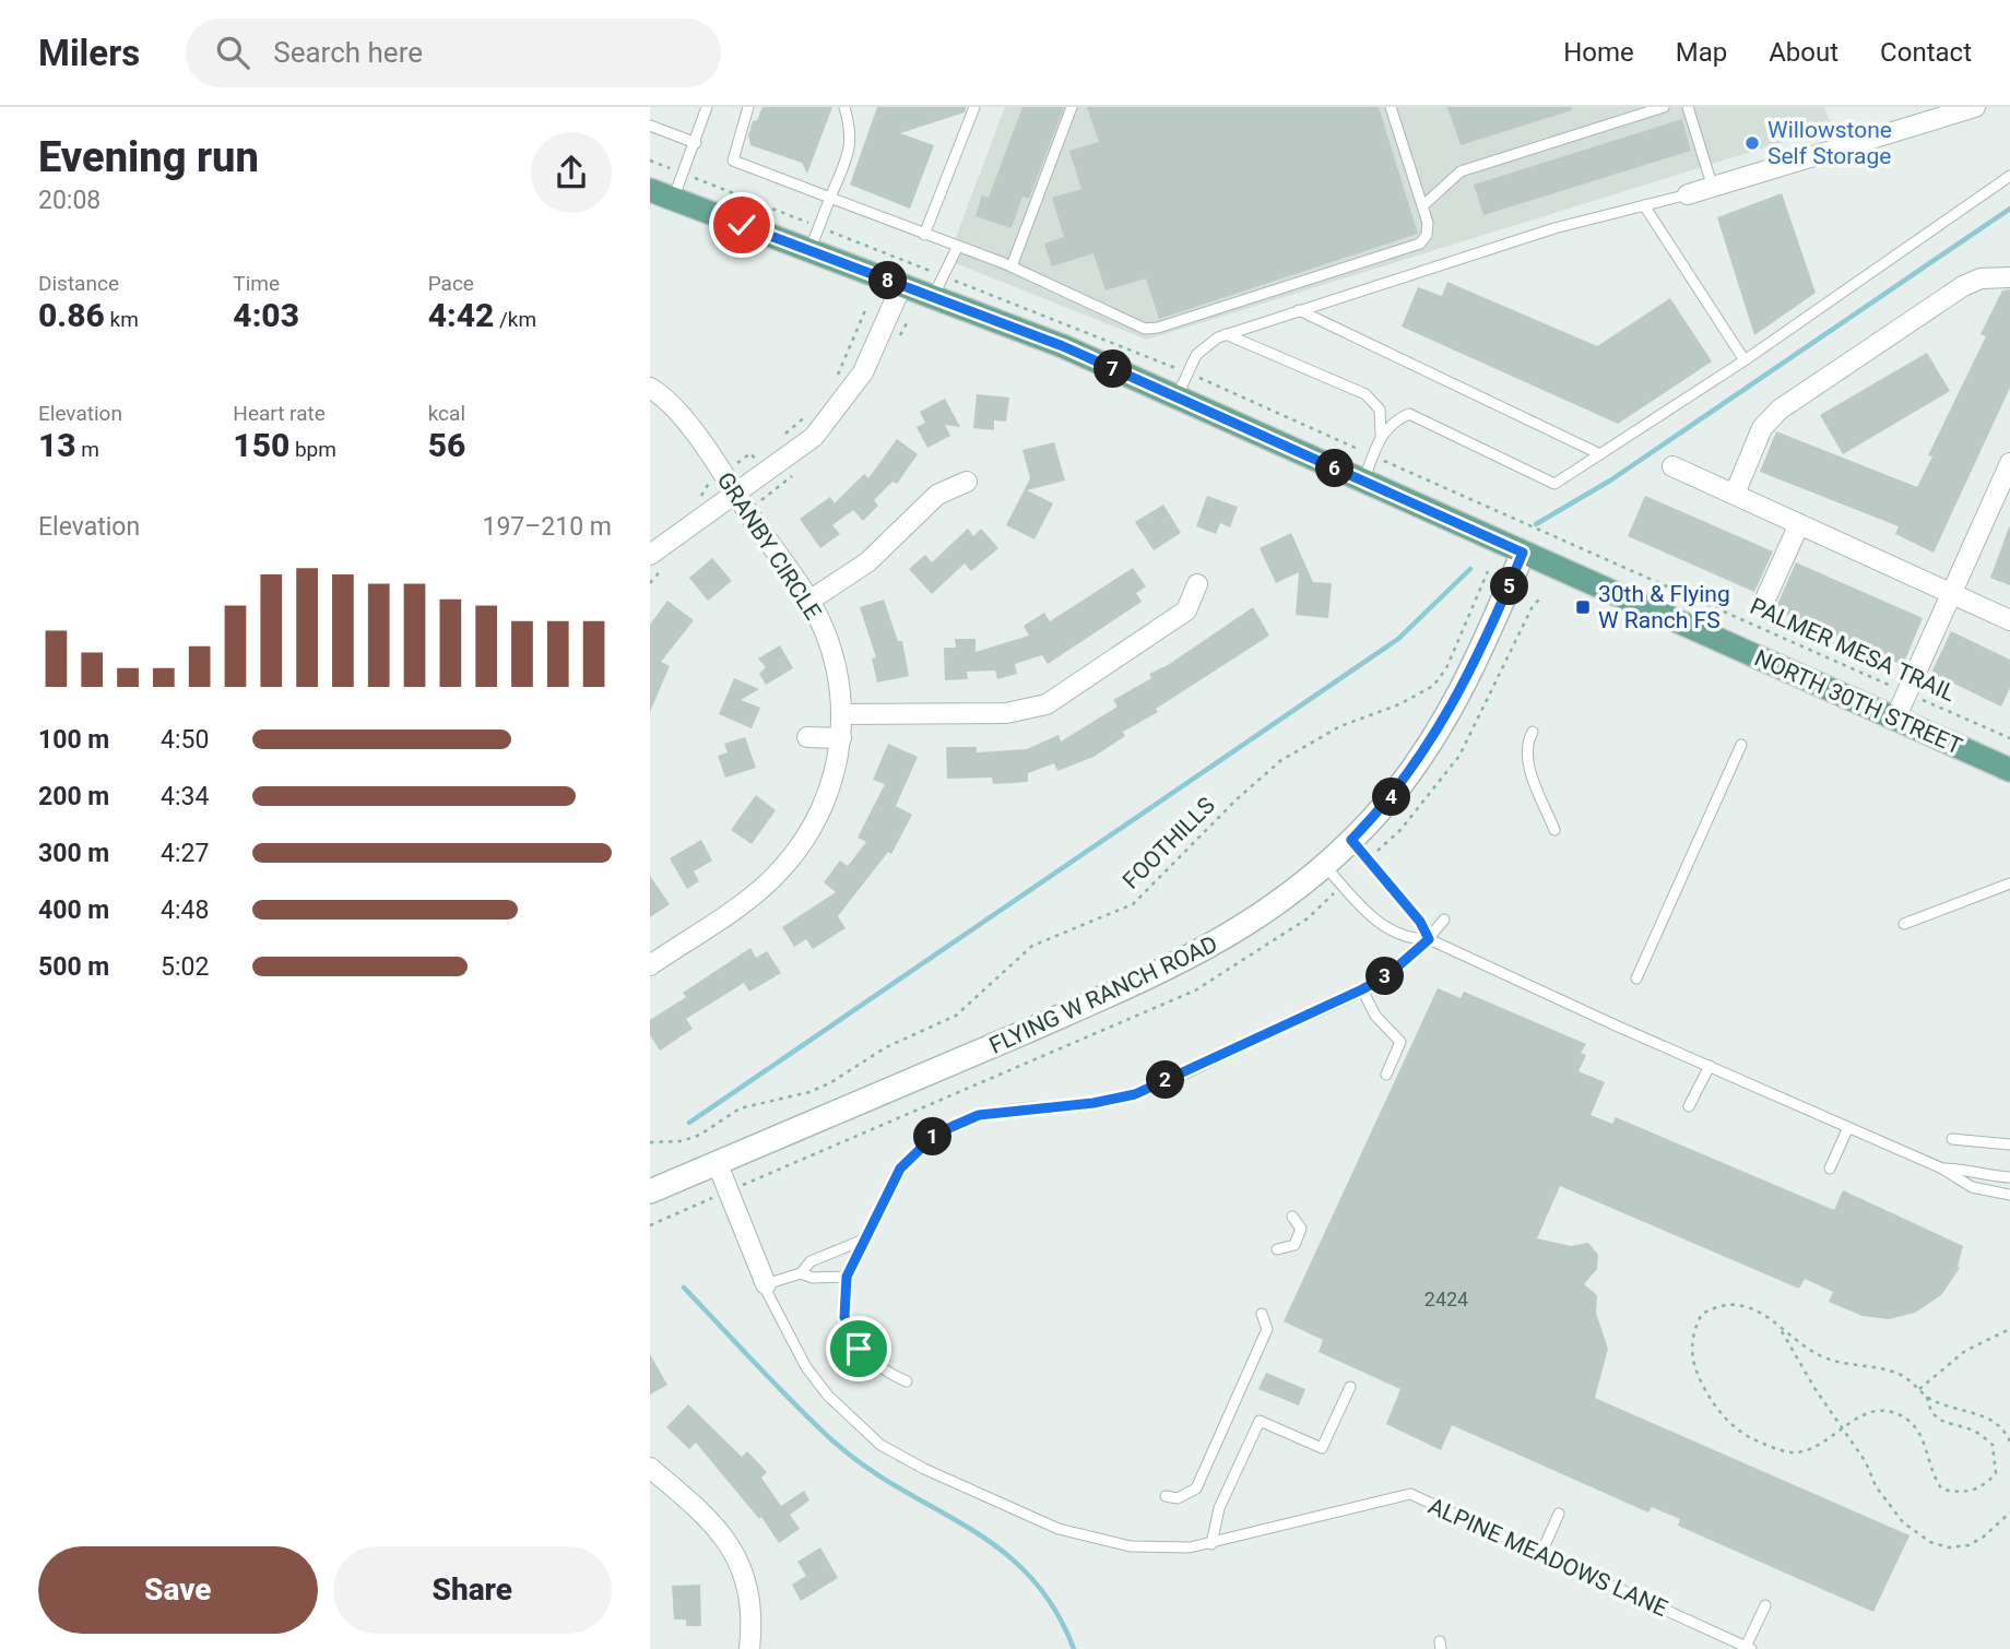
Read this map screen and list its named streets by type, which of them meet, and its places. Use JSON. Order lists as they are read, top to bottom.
{
  "streets": {
    "main road": ["NORTH 30TH STREET"],
    "street": ["GRANBY CIRCLE", "FLYING W RANCH ROAD", "ALPINE MEADOWS LANE"],
    "path": ["PALMER MESA TRAIL", "FOOTHILLS"]
  },
  "crossings": [
    ["NORTH 30TH STREET", "FLYING W RANCH ROAD"],
    ["FLYING W RANCH ROAD", "ALPINE MEADOWS LANE"]
  ],
  "places": {
    "other": ["Willowstone Self Storage"],
    "transit": ["30th & Flying W Ranch FS"]
  },
  "house_numbers": ["2424"],
  "page": {
    "header": "Milers",
    "search": "Search here",
    "nav": [
      "Home",
      "Map",
      "About",
      "Contact"
    ],
    "heading": ["Evening run", "20:08"],
    "stats": [
      ["Distance", "0.86 km"],
      ["Time", "4:03"],
      ["Pace", "4:42 /km"],
      ["Elevation", "13 m"],
      ["Heart rate", "150 bpm"],
      ["kcal", "56"]
    ],
    "pins": [
      "8",
      "7",
      "6",
      "5",
      "4",
      "3",
      "2",
      "1"
    ],
    "chart": ["Elevation", "197–210 m"],
    "list": [
      {
        "name": "100 m",
        "note": "4:50"
      },
      {
        "name": "200 m",
        "note": "4:34"
      },
      {
        "name": "300 m",
        "note": "4:27"
      },
      {
        "name": "400 m",
        "note": "4:48"
      },
      {
        "name": "500 m",
        "note": "5:02"
      }
    ],
    "buttons": ["Save", "Share"]
  }
}
